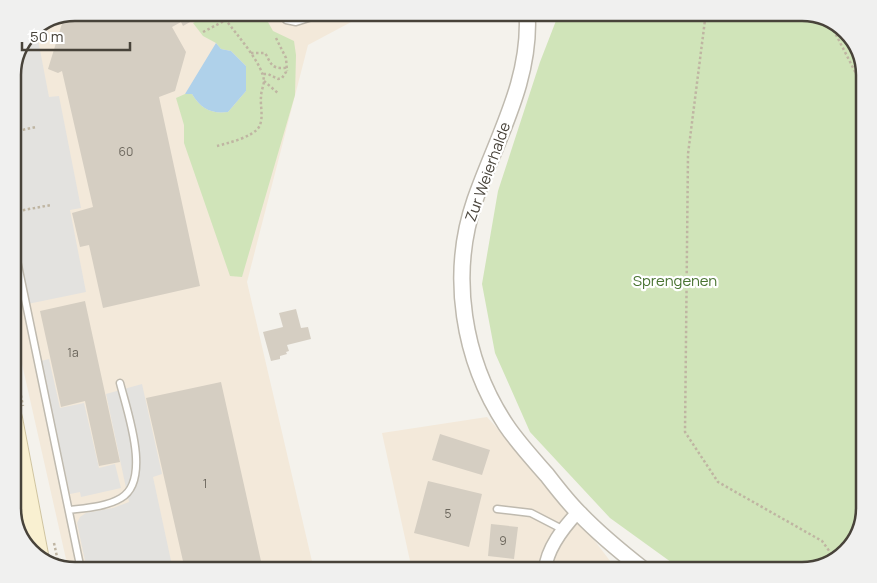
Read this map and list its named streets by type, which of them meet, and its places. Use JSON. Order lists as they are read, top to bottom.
{
  "streets": {
    "street": ["Zur Weierhalde"]
  },
  "parks": ["Sprengenen"],
  "house_numbers": [
    "60",
    "1a",
    "1",
    "5",
    "9"
  ],
  "scale_bar": "50 m"
}
